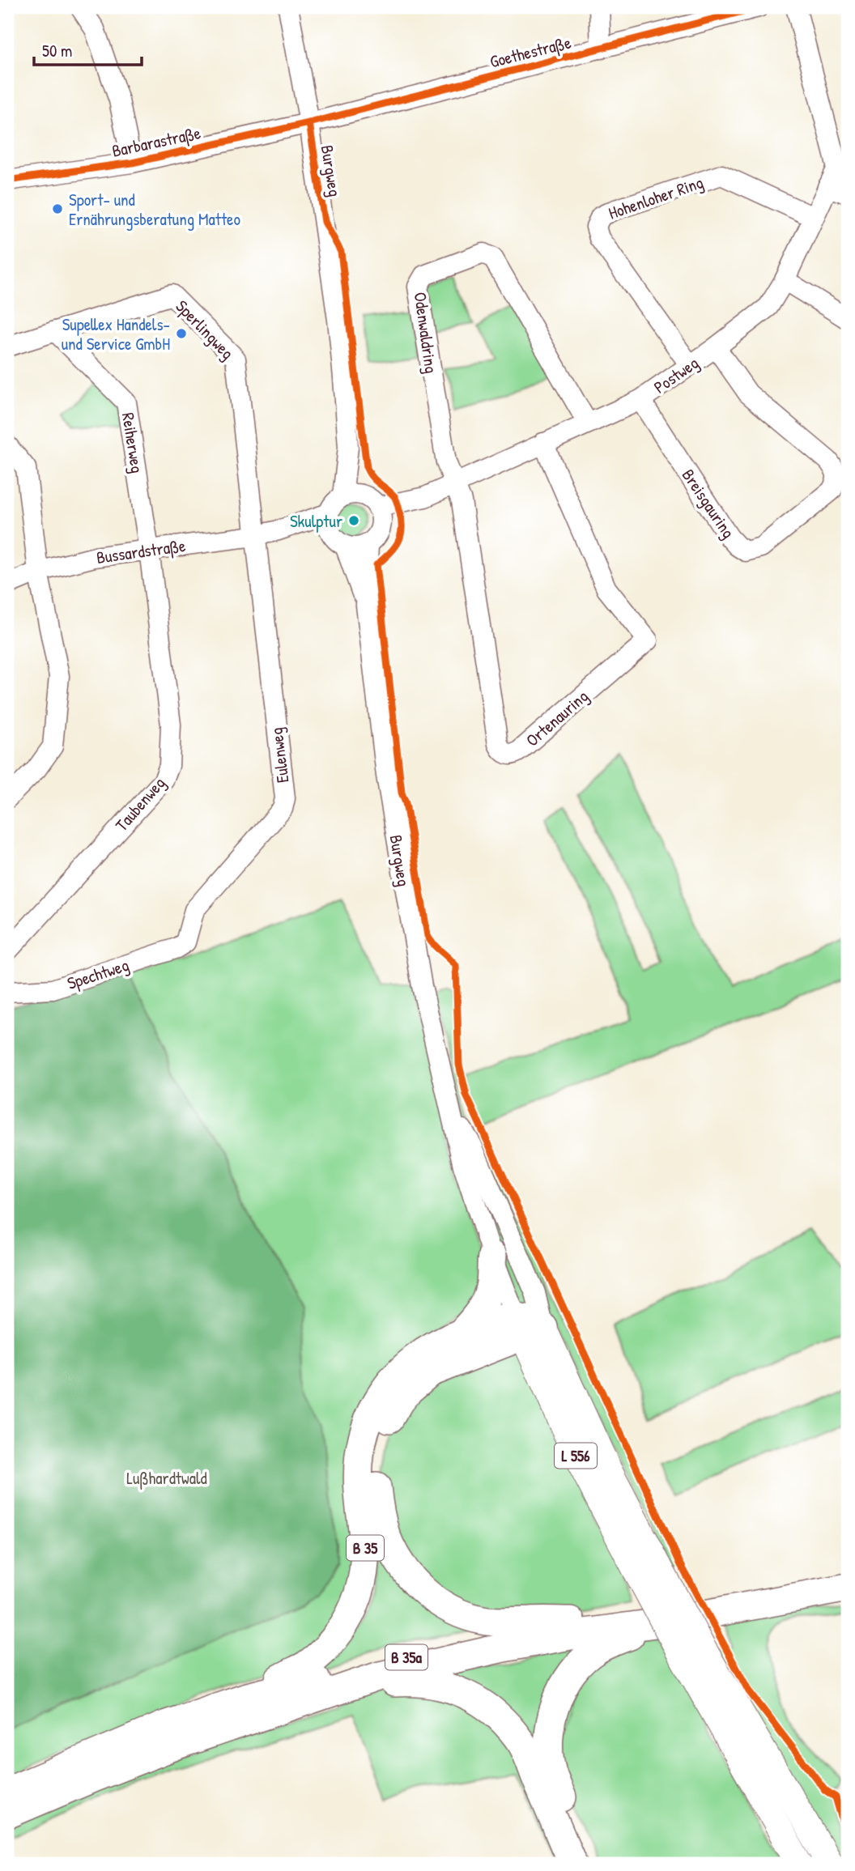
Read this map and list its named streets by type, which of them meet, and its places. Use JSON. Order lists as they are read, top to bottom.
{
  "streets": {
    "highway": ["B 35", "B 35a"],
    "main road": ["L 556"],
    "street": [
      "Goethestraße",
      "Barbarastraße",
      "Burgweg",
      "Hohenloher Ring",
      "Sperlingweg",
      "Odenwaldring",
      "Postweg",
      "Reiherweg",
      "Breisgauring",
      "Bussardstraße",
      "Ortenauring",
      "Eulenweg",
      "Taubenweg",
      "Spechtweg"
    ]
  },
  "crossings": [
    ["Goethestraße", "Barbarastraße"],
    ["Goethestraße", "Burgweg"],
    ["Barbarastraße", "Burgweg"],
    ["Burgweg", "Postweg"],
    ["Burgweg", "Bussardstraße"],
    ["Burgweg", "L 556"],
    ["Burgweg", "B 35"],
    ["Hohenloher Ring", "Postweg"],
    ["Sperlingweg", "Reiherweg"],
    ["Sperlingweg", "Bussardstraße"],
    ["Sperlingweg", "Eulenweg"],
    ["Odenwaldring", "Postweg"],
    ["Odenwaldring", "Ortenauring"],
    ["Postweg", "Breisgauring"],
    ["Postweg", "Bussardstraße"],
    ["Postweg", "Ortenauring"],
    ["Reiherweg", "Bussardstraße"],
    ["Reiherweg", "Taubenweg"],
    ["Bussardstraße", "Eulenweg"],
    ["Bussardstraße", "Taubenweg"],
    ["Eulenweg", "Spechtweg"],
    ["L 556", "B 35"],
    ["B 35", "B 35a"]
  ],
  "parks": ["Lußhardtwald"],
  "places": ["Sport- und Ernährungsberatung Matteo", "Supellex Handels- und Service GmbH", "Skulptur"],
  "scale_bar": "50 m"
}
